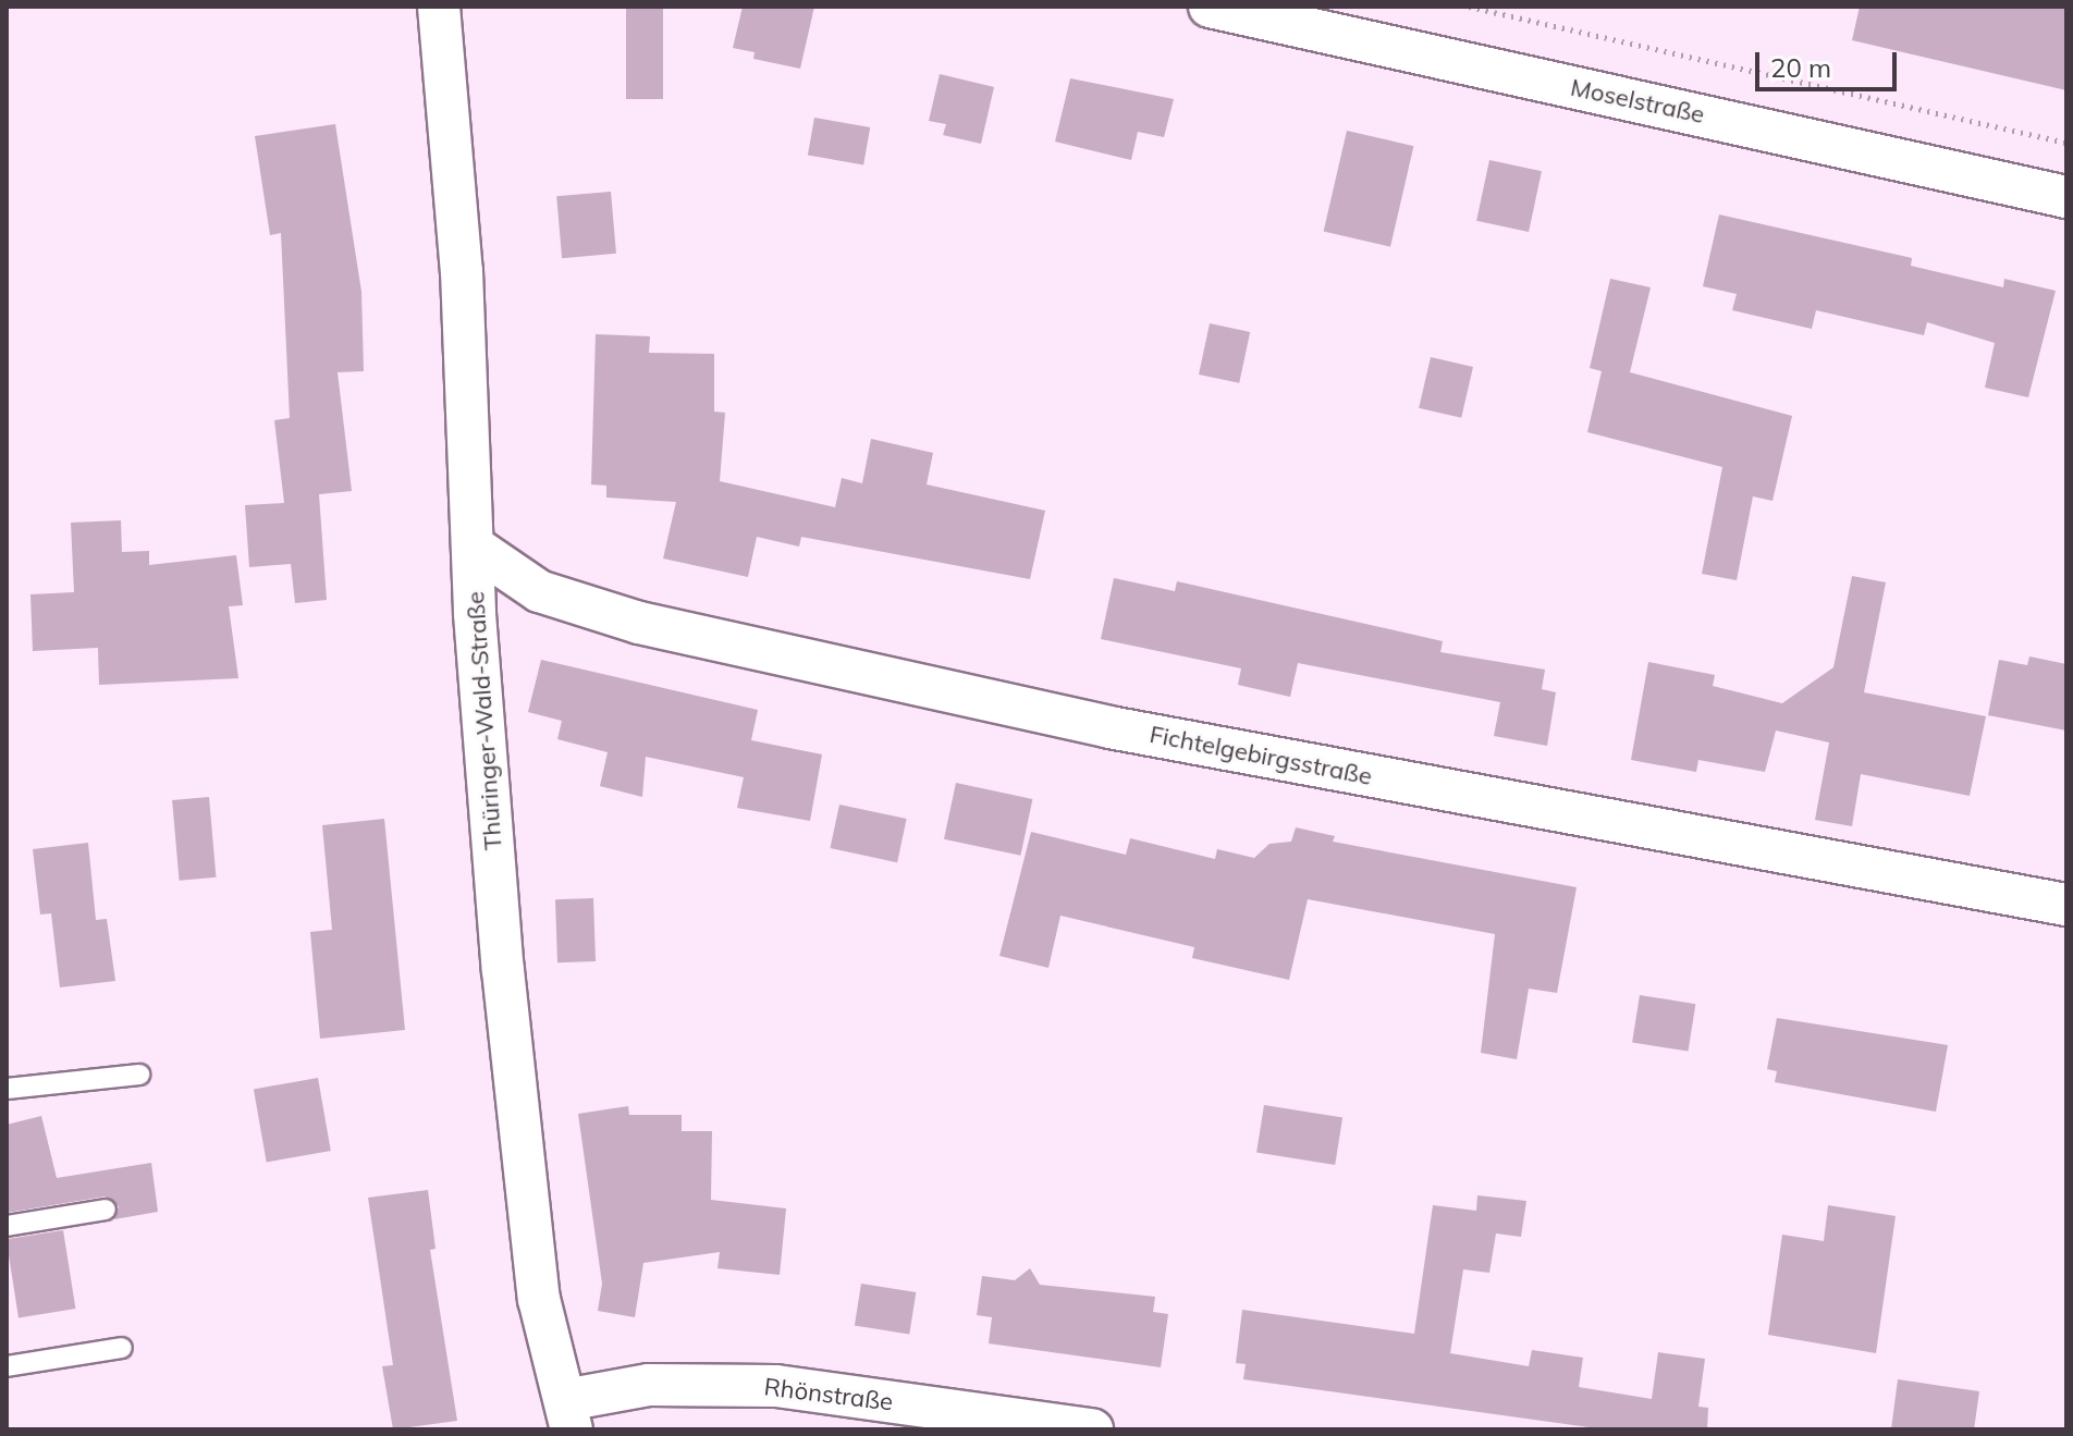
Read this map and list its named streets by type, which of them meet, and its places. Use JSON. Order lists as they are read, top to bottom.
{
  "streets": {
    "street": [
      "Moselstraße",
      "Thüringer-Wald-Straße",
      "Fichtelgebirgsstraße",
      "Rhönstraße"
    ]
  },
  "crossings": [
    ["Thüringer-Wald-Straße", "Fichtelgebirgsstraße"],
    ["Thüringer-Wald-Straße", "Rhönstraße"]
  ],
  "scale_bar": "20 m"
}
